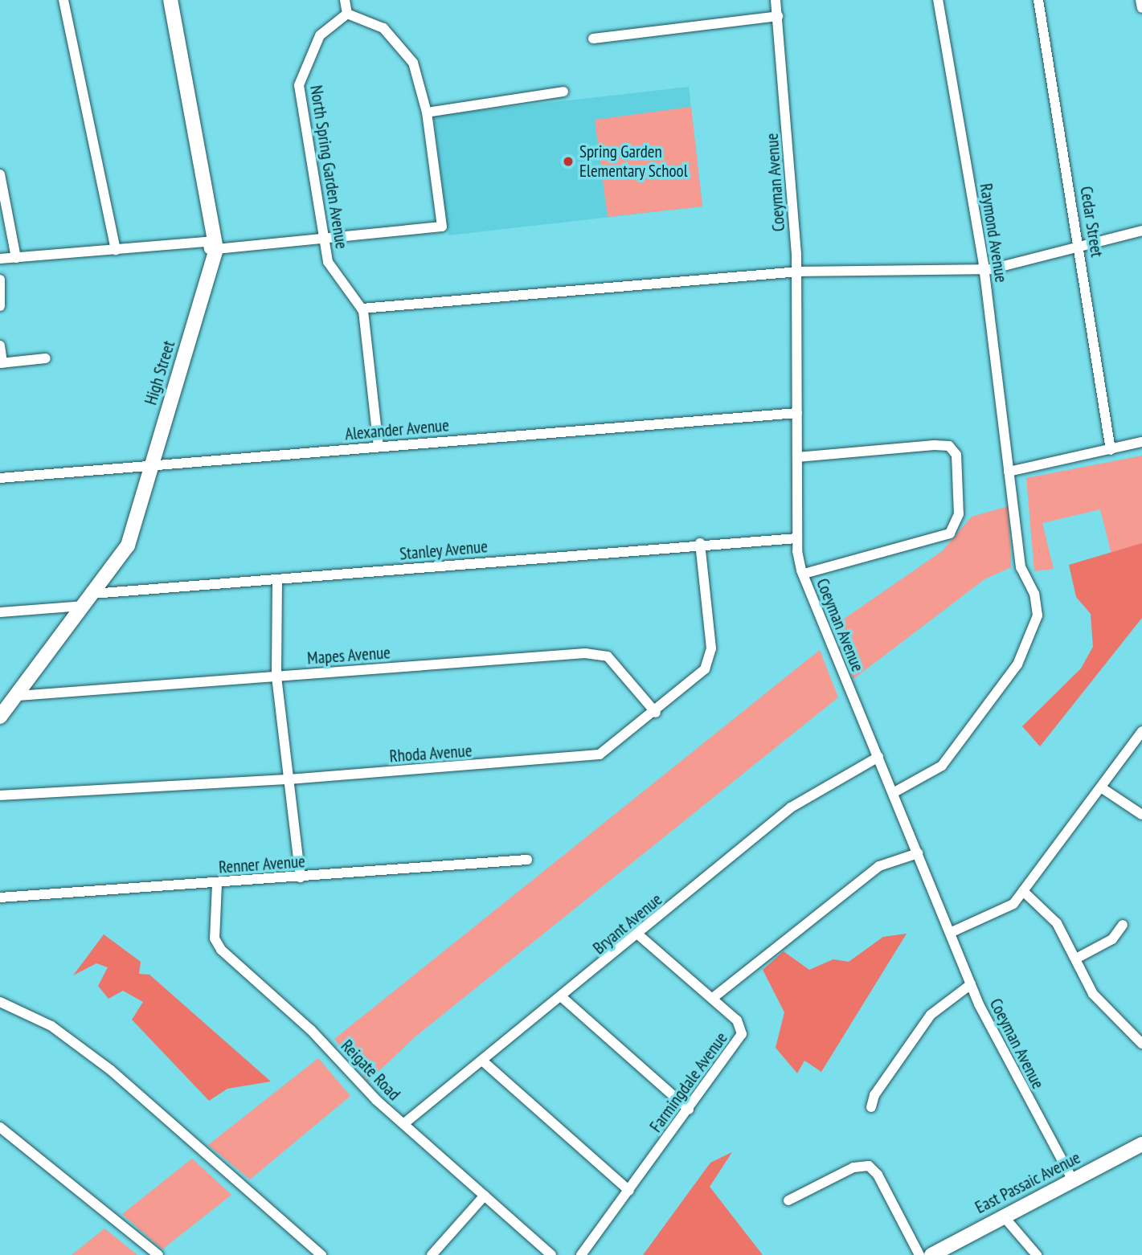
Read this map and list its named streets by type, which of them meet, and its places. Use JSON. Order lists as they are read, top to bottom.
{
  "streets": {
    "street": [
      "North Spring Garden Avenue",
      "Coeyman Avenue",
      "Cedar Street",
      "Raymond Avenue",
      "High Street",
      "Alexander Avenue",
      "Stanley Avenue",
      "Mapes Avenue",
      "Rhoda Avenue",
      "Renner Avenue",
      "Bryant Avenue",
      "Reigate Road",
      "Farmingdale Avenue",
      "East Passaic Avenue"
    ]
  },
  "crossings": [
    ["North Spring Garden Avenue", "Alexander Avenue"],
    ["Coeyman Avenue", "Raymond Avenue"],
    ["Coeyman Avenue", "Alexander Avenue"],
    ["Coeyman Avenue", "Stanley Avenue"],
    ["Coeyman Avenue", "Bryant Avenue"],
    ["Coeyman Avenue", "East Passaic Avenue"],
    ["High Street", "Alexander Avenue"],
    ["High Street", "Stanley Avenue"],
    ["High Street", "Mapes Avenue"],
    ["Stanley Avenue", "Rhoda Avenue"],
    ["Mapes Avenue", "Rhoda Avenue"],
    ["Renner Avenue", "Reigate Road"],
    ["Bryant Avenue", "Reigate Road"],
    ["Bryant Avenue", "Farmingdale Avenue"]
  ],
  "places": ["Spring Garden Elementary School"]
}
